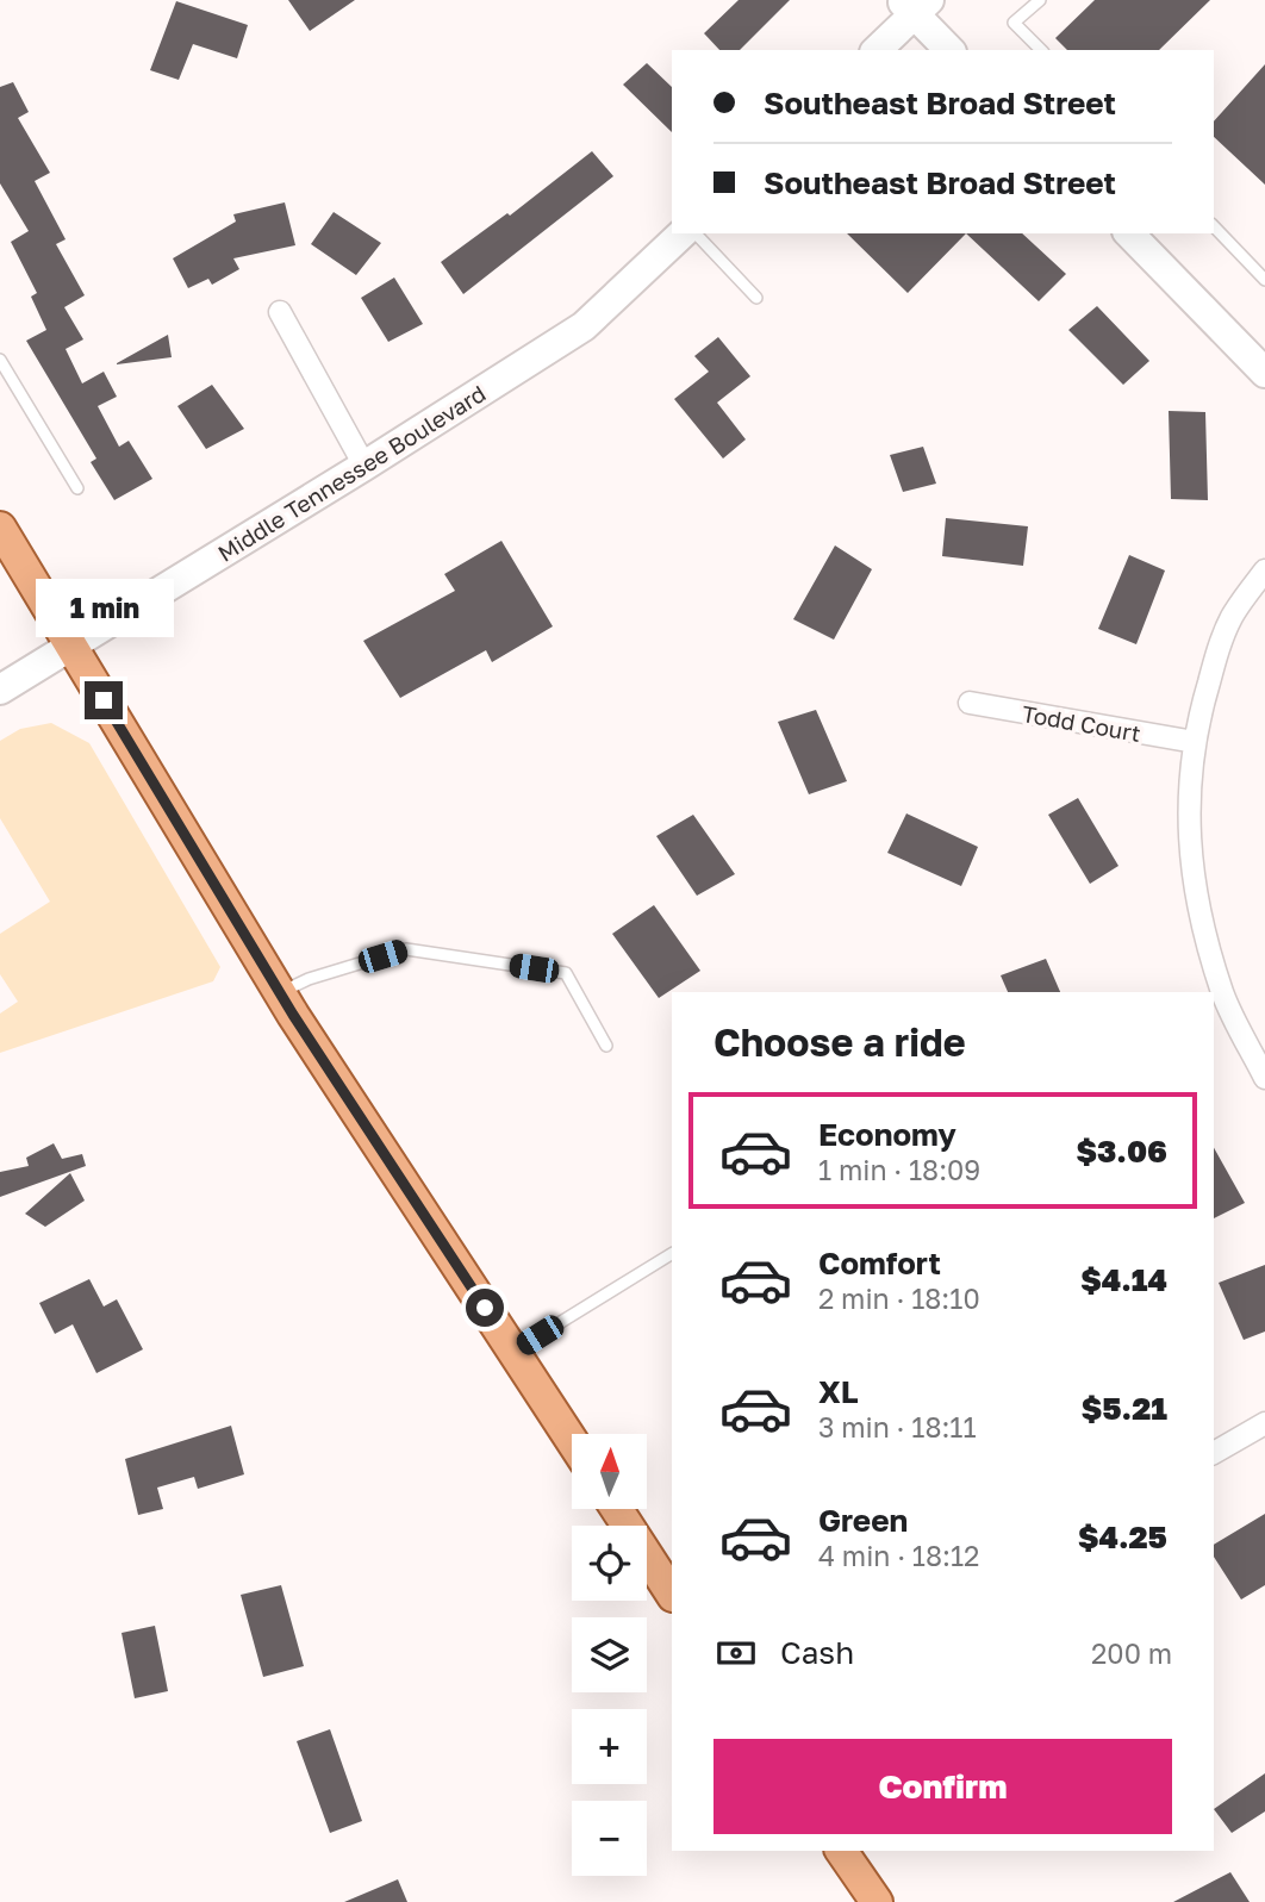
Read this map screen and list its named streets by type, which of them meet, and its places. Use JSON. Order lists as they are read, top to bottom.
{
  "streets": {
    "main road": ["Middle Tennessee Boulevard"],
    "street": ["Todd Court"]
  },
  "north": "top",
  "page": {
    "banner": ["Southeast Broad Street", "Southeast Broad Street"],
    "bubble": "1 min",
    "heading": "Choose a ride",
    "list": [
      {
        "name": "Economy",
        "note": "1 min · 18:09",
        "value": "$3.06"
      },
      {
        "name": "Comfort",
        "note": "2 min · 18:10",
        "value": "$4.14"
      },
      {
        "name": "XL",
        "note": "3 min · 18:11",
        "value": "$5.21"
      },
      {
        "name": "Green",
        "note": "4 min · 18:12",
        "value": "$4.25"
      }
    ],
    "map_buttons": ["+", "−"],
    "pay": ["Cash", "200 m"],
    "buttons": "Confirm"
  }
}
